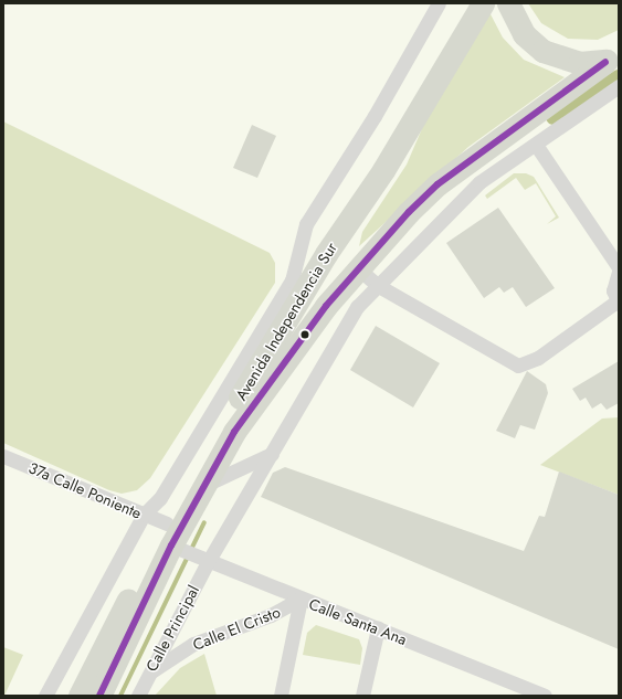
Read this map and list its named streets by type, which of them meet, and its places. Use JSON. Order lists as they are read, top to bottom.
{
  "streets": {
    "highway": ["Avenida Independencia Sur"],
    "street": [
      "37a Calle Poniente",
      "Calle Santa Ana",
      "Calle Principal",
      "Calle El Cristo"
    ]
  },
  "crossings": [
    ["Avenida Independencia Sur", "37a Calle Poniente"],
    ["Avenida Independencia Sur", "Calle Santa Ana"],
    ["Calle Santa Ana", "Calle Principal"],
    ["Calle Santa Ana", "Calle El Cristo"],
    ["Calle Principal", "Calle El Cristo"]
  ]
}
